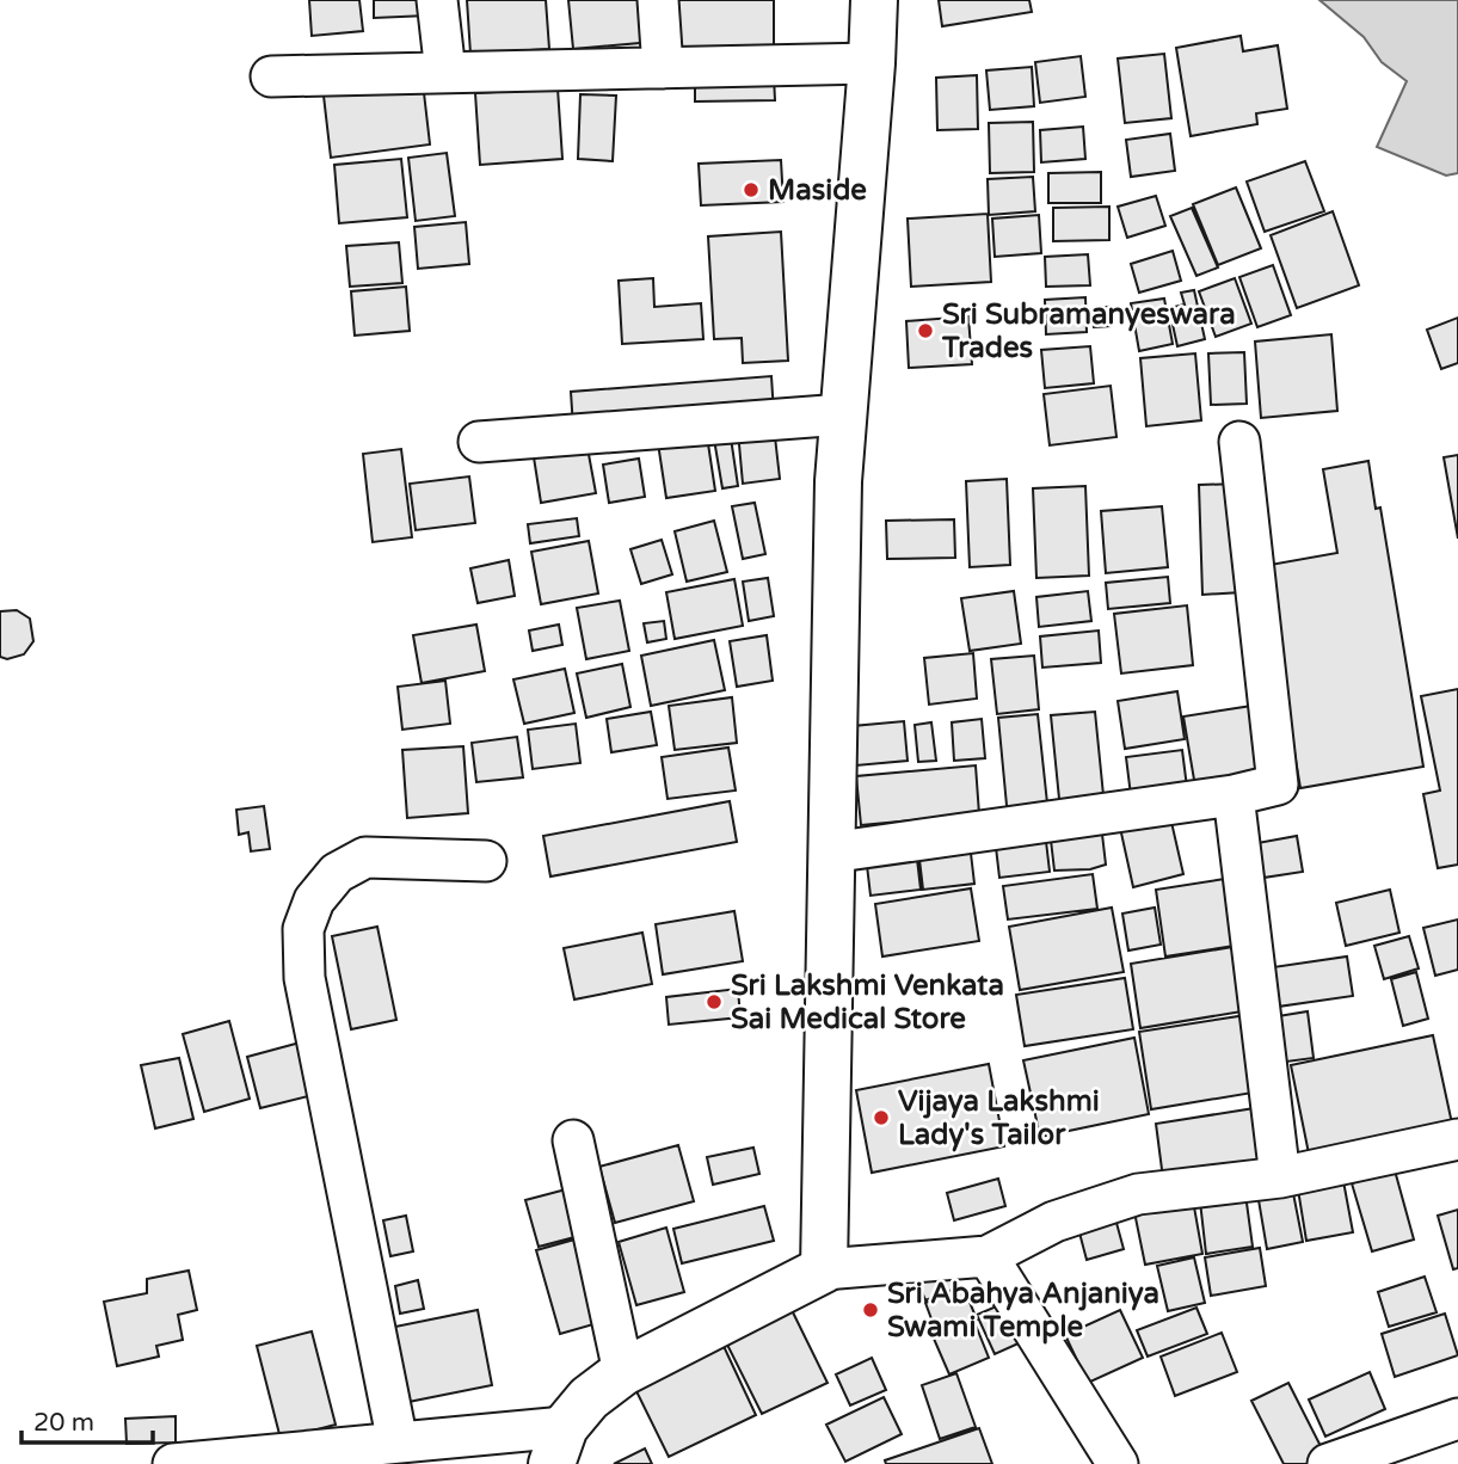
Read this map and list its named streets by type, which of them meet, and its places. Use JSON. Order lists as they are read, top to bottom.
{
  "places": [
    "Maside",
    "Sri Subramanyeswara Trades",
    "Sri Lakshmi Venkata Sai Medical Store",
    "Vijaya Lakshmi Lady's Tailor",
    "Sri Abahya Anjaniya Swami Temple"
  ],
  "scale_bar": "20 m"
}
